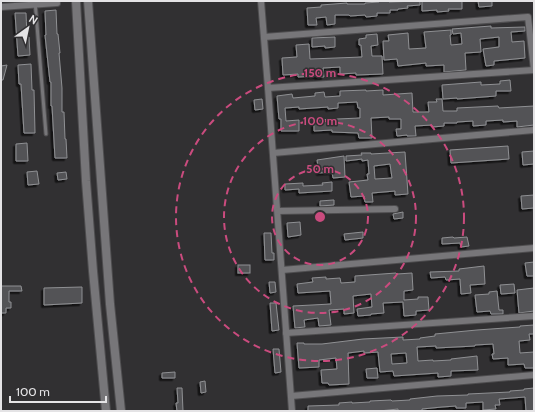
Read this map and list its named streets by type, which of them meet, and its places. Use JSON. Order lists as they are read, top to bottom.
{
  "scale_bar": "100 m",
  "north": "top right",
  "rings": ["150 m", "100 m", "50 m"]
}
